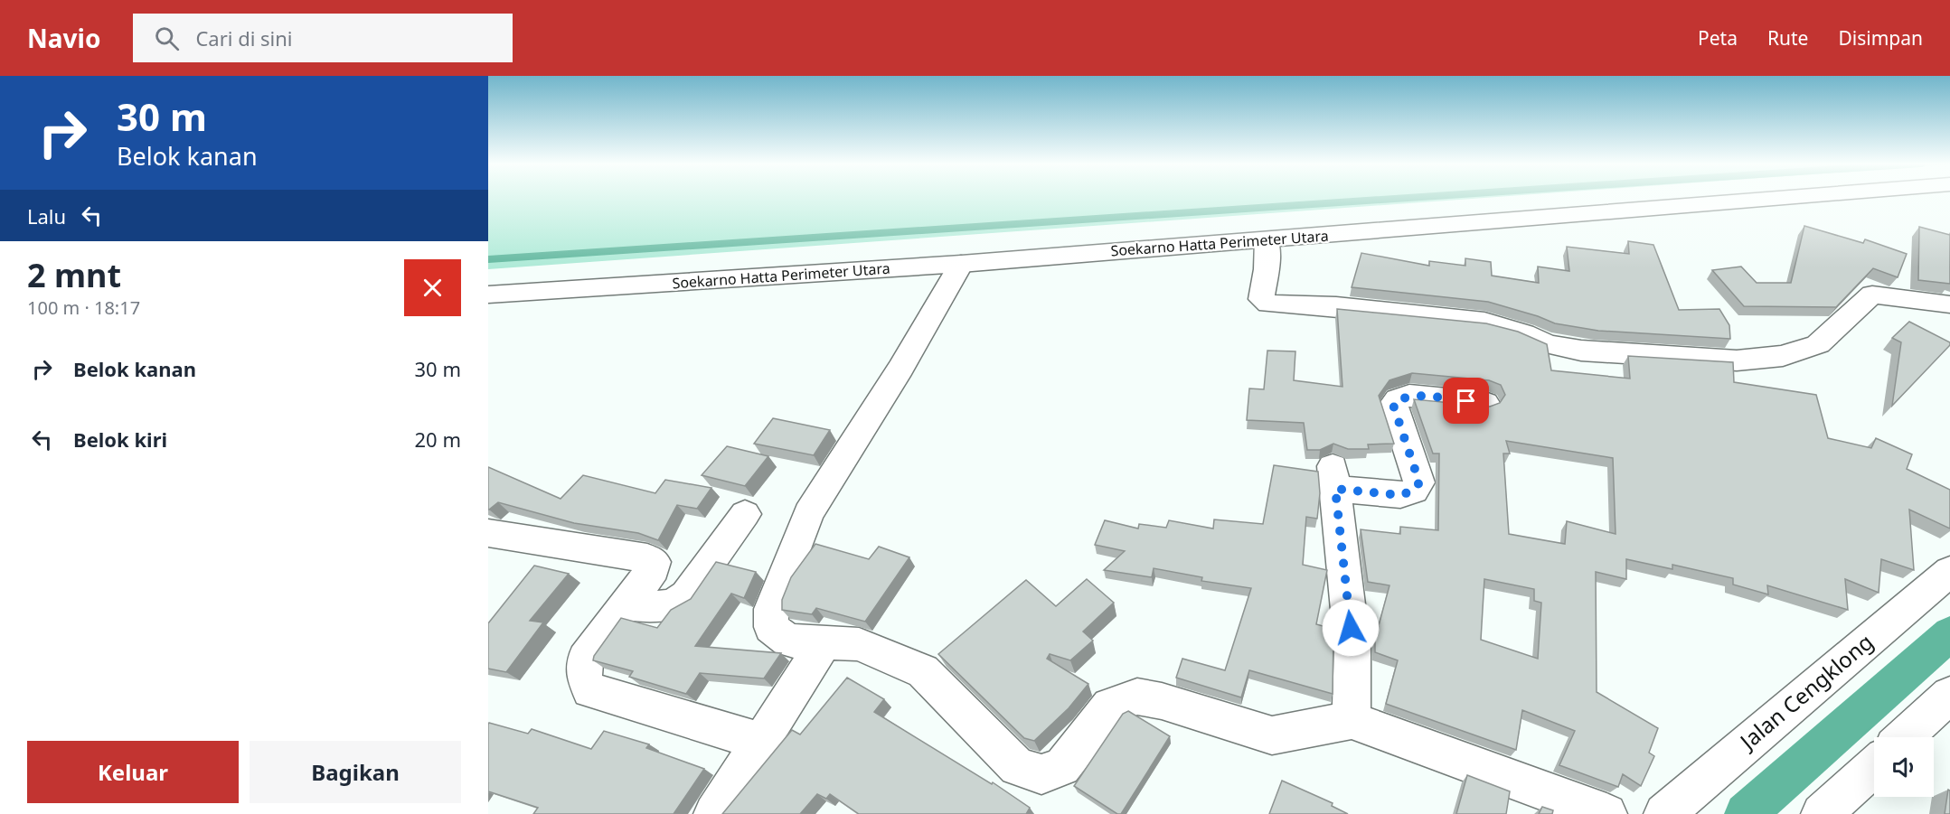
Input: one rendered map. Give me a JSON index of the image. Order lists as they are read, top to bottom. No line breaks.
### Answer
{"streets":{"street":["Soekarno Hatta Perimeter Utara","Jalan Cengklong"]},"page":{"header":"Navio","search":"Cari di sini","nav":["Peta","Rute","Disimpan"],"turn":["30 m","Belok kanan"],"then":"Lalu","heading":["2 mnt","100 m · 18:17"],"list":[{"name":"Belok kanan","value":"30 m"},{"name":"Belok kiri","value":"20 m"}],"buttons":["Keluar","Bagikan"]}}
